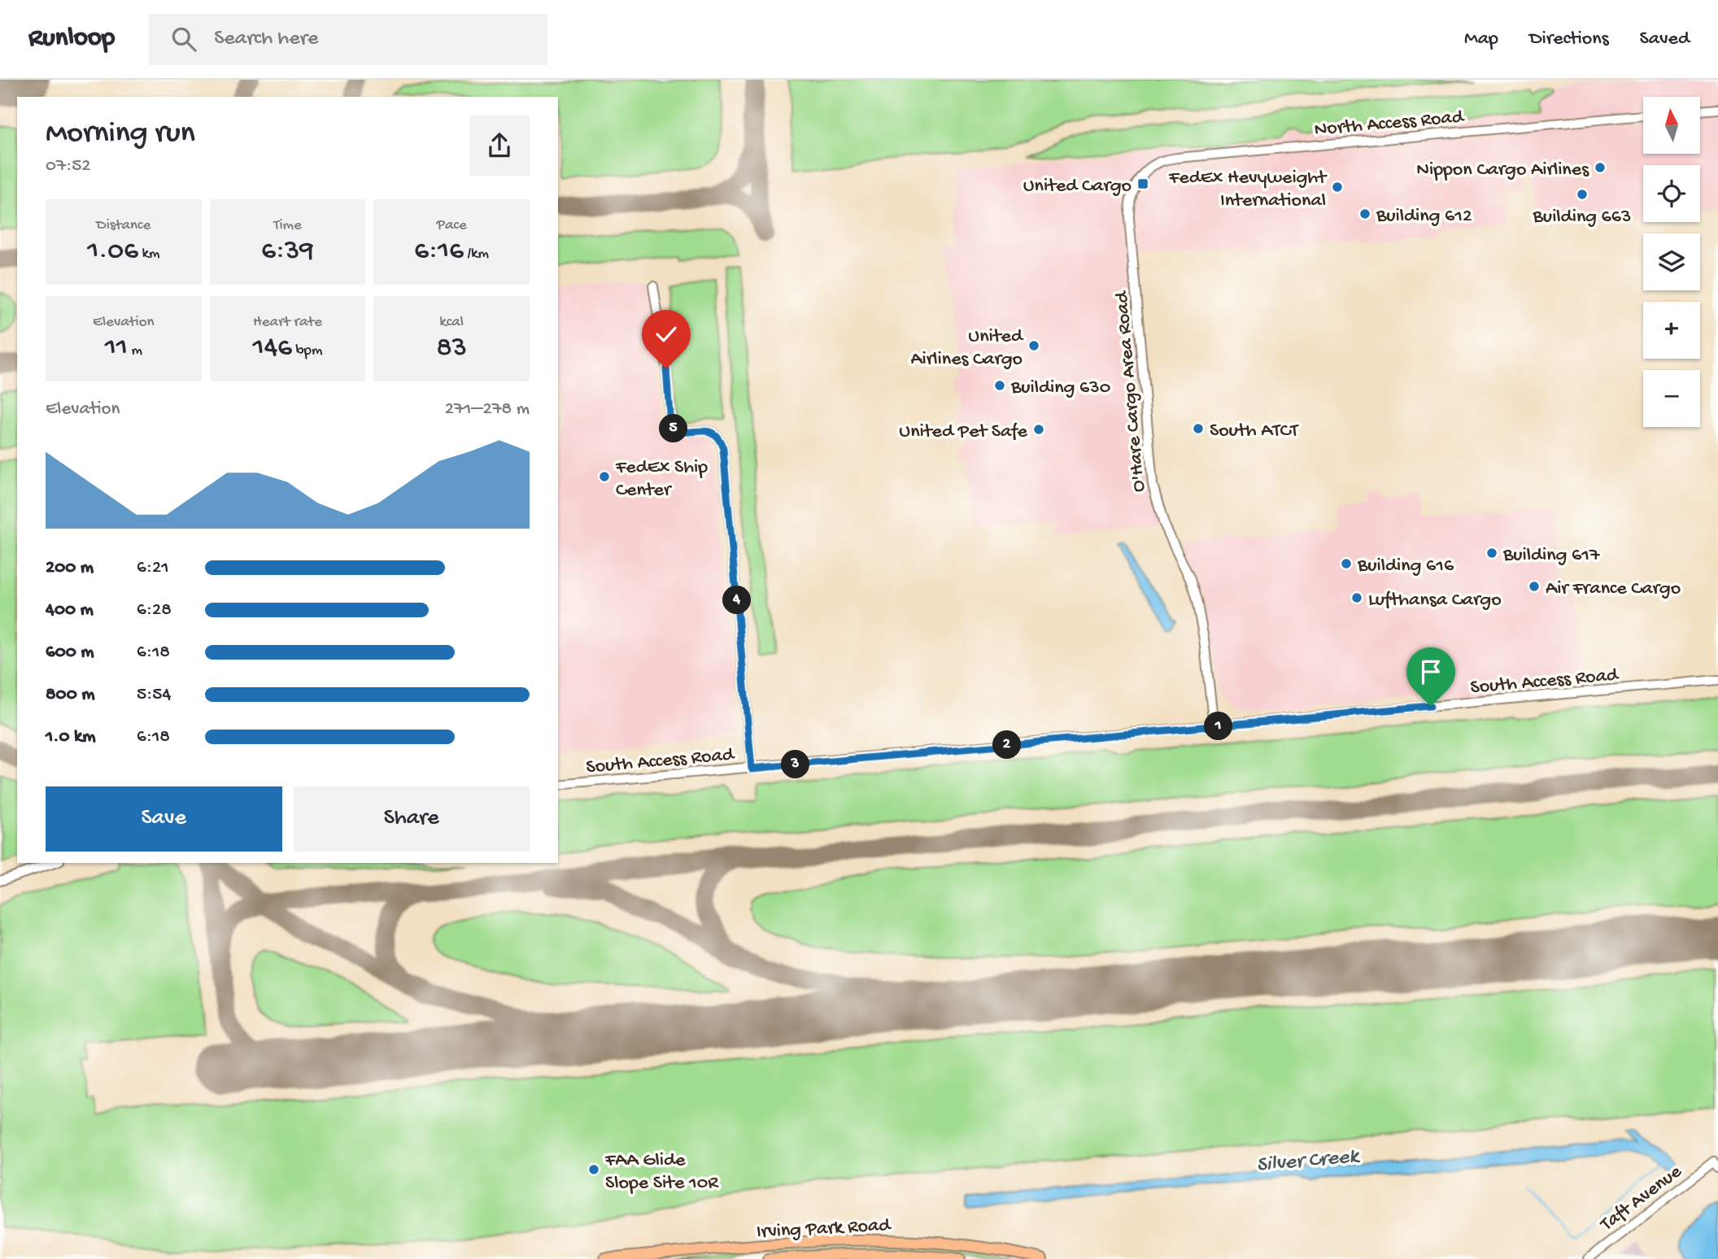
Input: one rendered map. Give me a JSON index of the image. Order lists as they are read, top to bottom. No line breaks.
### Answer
{"streets":{"main road":["Irving Park Road"],"street":["North Access Road","O'Hare Cargo Area Road","South Access Road","Taft Avenue"]},"crossings":[["North Access Road","O'Hare Cargo Area Road"],["O'Hare Cargo Area Road","South Access Road"]],"water":["Silver Creek"],"places":{"other":["Nippon Cargo Airlines","FedEx Hevyweight International","Building 663","Building 612","United Airlines Cargo","Building 630","South ATCT","United Pet Safe","FedEx Ship Center","Building 617","Building 616","Air France Cargo","Lufthansa Cargo","FAA Glide Slope Site 10R"],"transit":["United Cargo"]},"north":"top","page":{"header":"Runloop","search":"Search here","nav":["Map","Directions","Saved"],"map_buttons":["+","−"],"heading":["Morning run","07:52"],"stats":[["Distance","1.06 km"],["Time","6:39"],["Pace","6:16 /km"],["Elevation","11 m"],["Heart rate","146 bpm"],["kcal","83"]],"chart":["Elevation","271–278 m"],"pins":["5","4","1","2","3"],"list":[{"name":"200 m","note":"6:21"},{"name":"400 m","note":"6:28"},{"name":"600 m","note":"6:18"},{"name":"800 m","note":"5:54"},{"name":"1.0 km","note":"6:18"}],"buttons":["Save","Share"]}}
